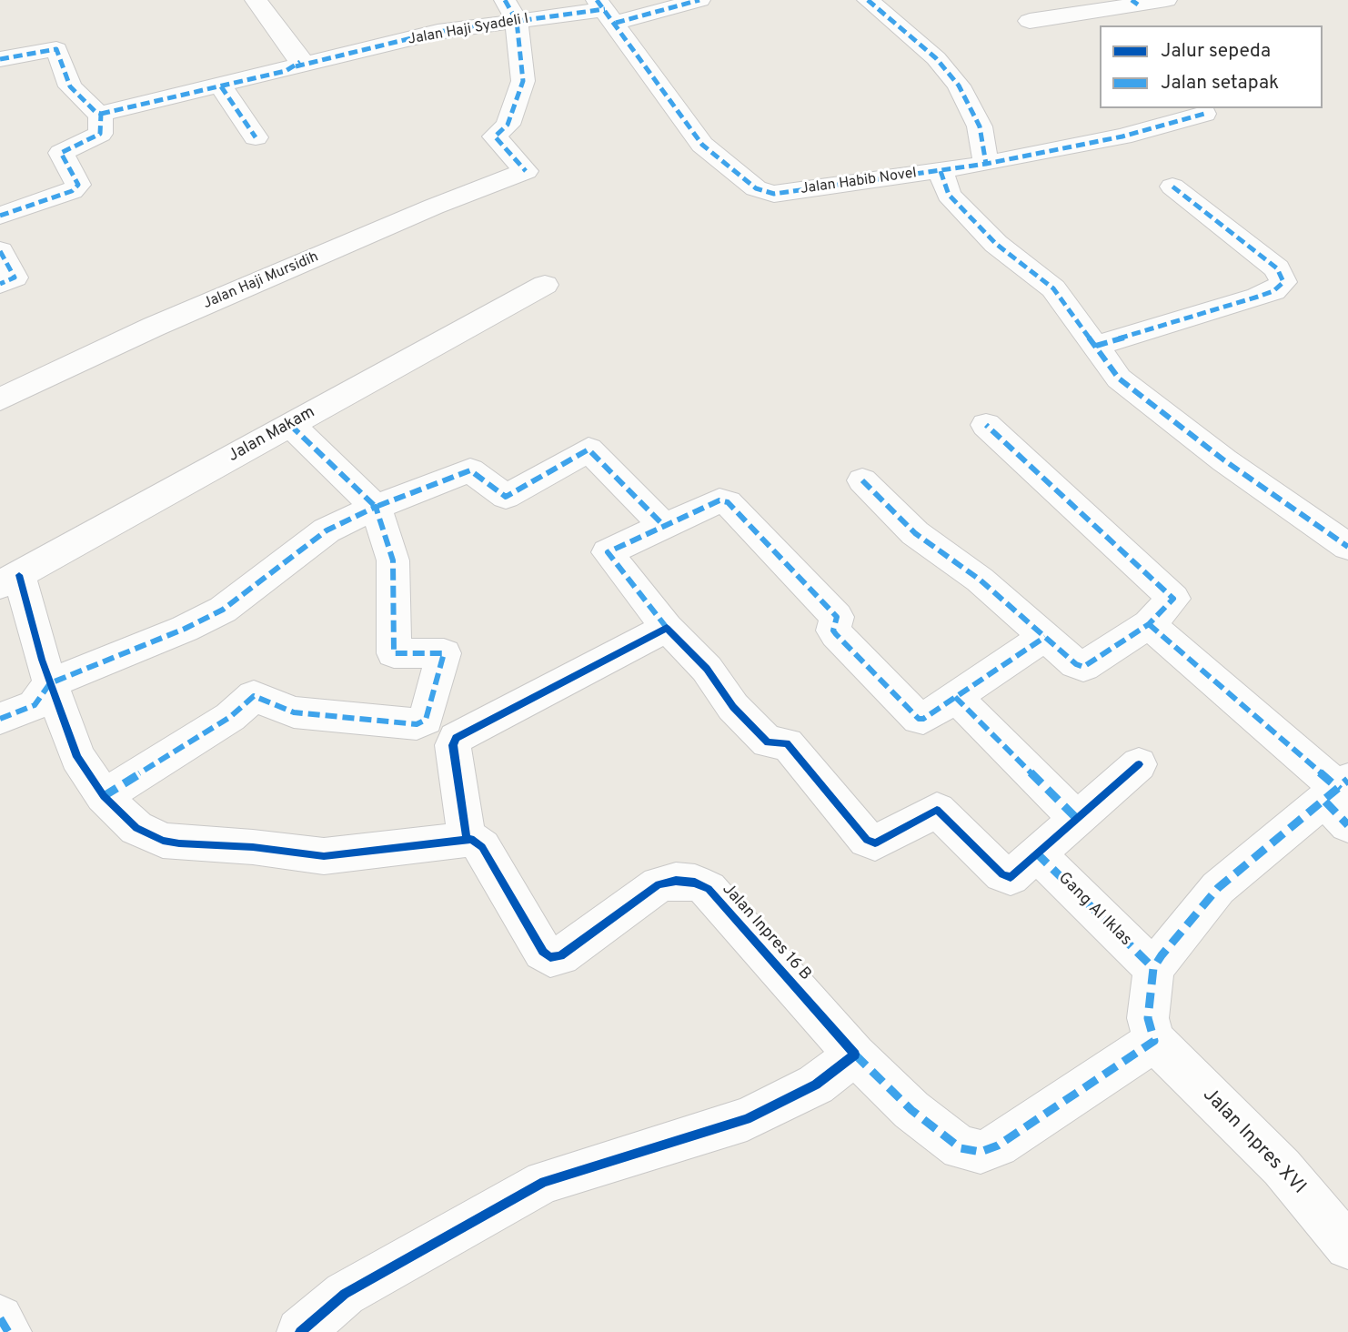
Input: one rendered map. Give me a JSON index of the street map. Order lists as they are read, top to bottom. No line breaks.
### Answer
{"streets":{"street":["Jalan Haji Syadeli I","Jalan Habib Novel","Jalan Haji Mursidih","Jalan Makam","Gang Al Iklas","Jalan Inpres 16 B","Jalan Inpres XVI"]},"crossings":[["Jalan Haji Syadeli I","Jalan Habib Novel"],["Jalan Haji Syadeli I","Jalan Haji Mursidih"]],"legend":["Jalur sepeda","Jalan setapak"]}
